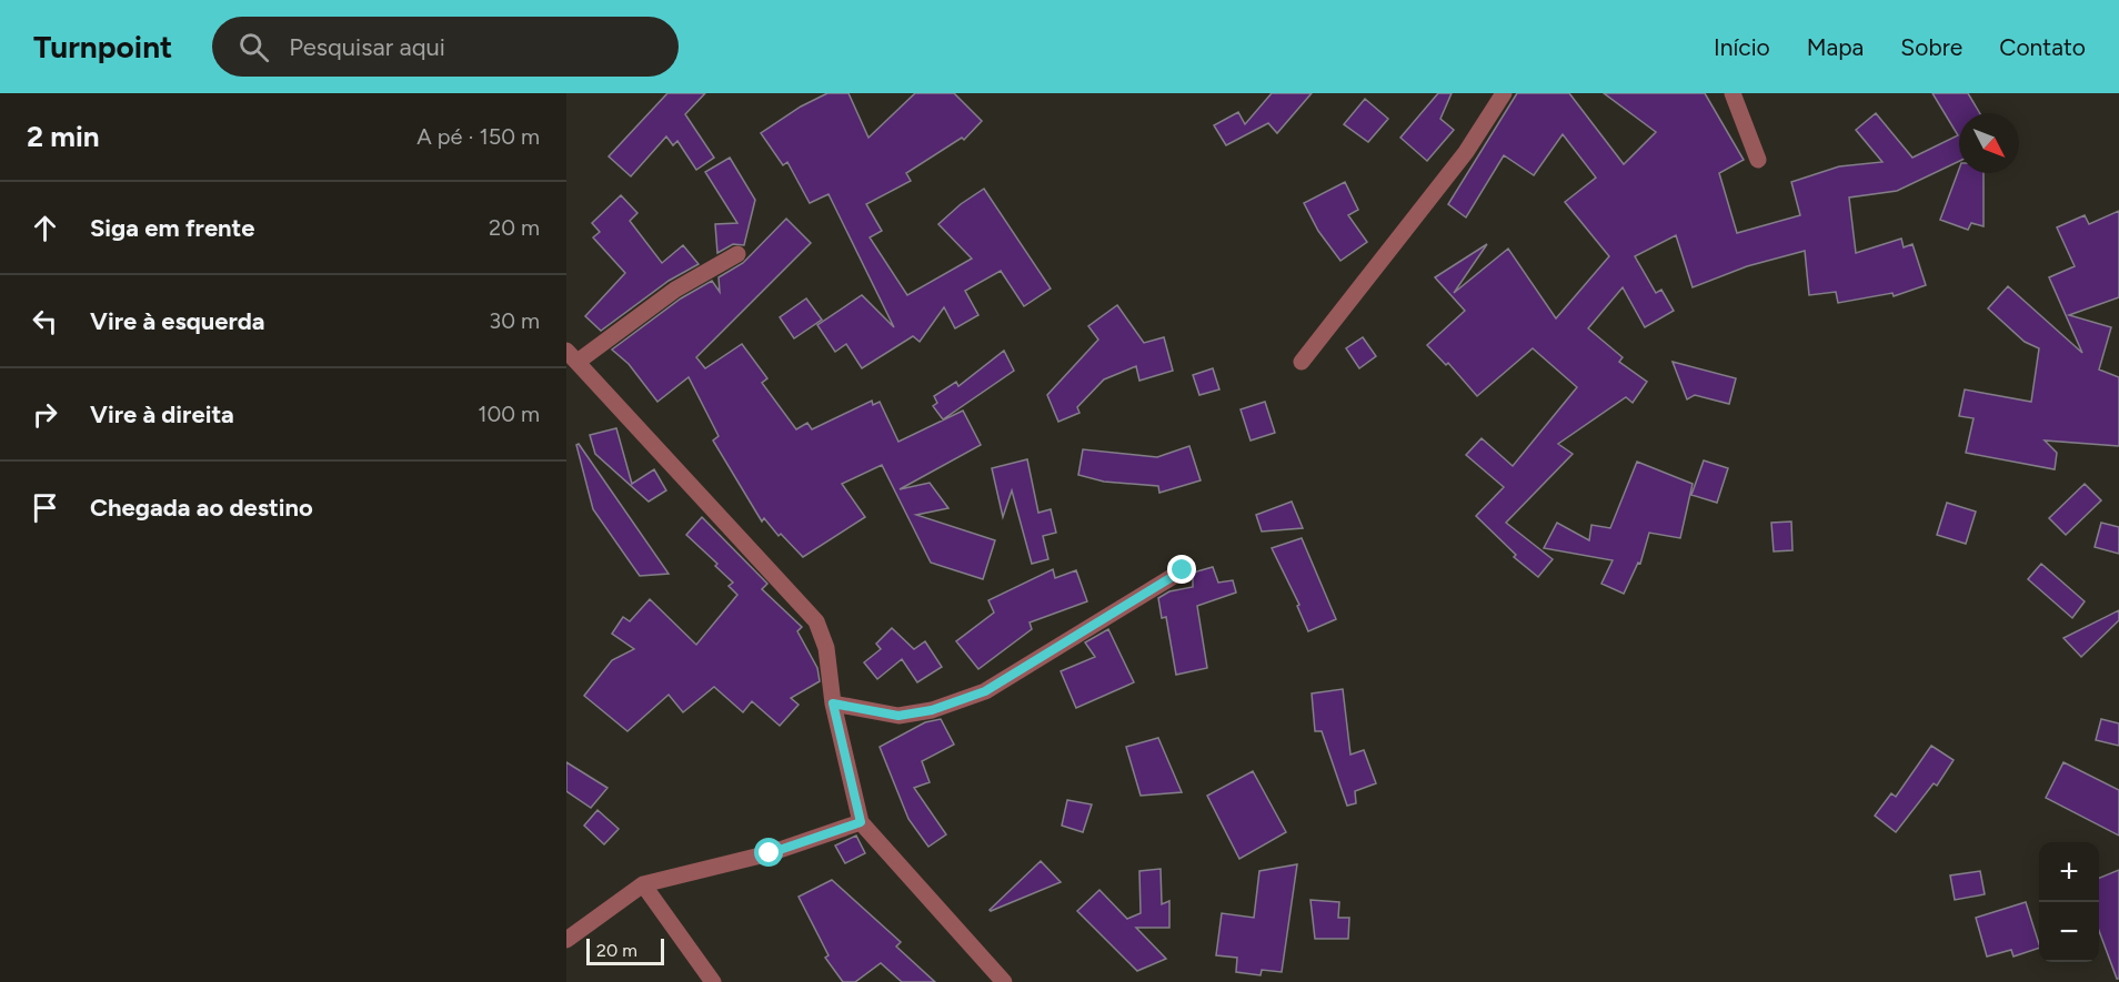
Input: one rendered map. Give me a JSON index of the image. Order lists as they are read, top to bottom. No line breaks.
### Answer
{"scale_bar":"20 m","north":"bottom right","page":{"header":"Turnpoint","search":"Pesquisar aqui","nav":["Início","Mapa","Sobre","Contato"],"heading":["2 min","A pé · 150 m"],"list":[["Siga em frente","20 m"],["Vire à esquerda","30 m"],["Vire à direita","100 m"],"Chegada ao destino"],"map_buttons":["+","−"],"scale":"20 m"}}
